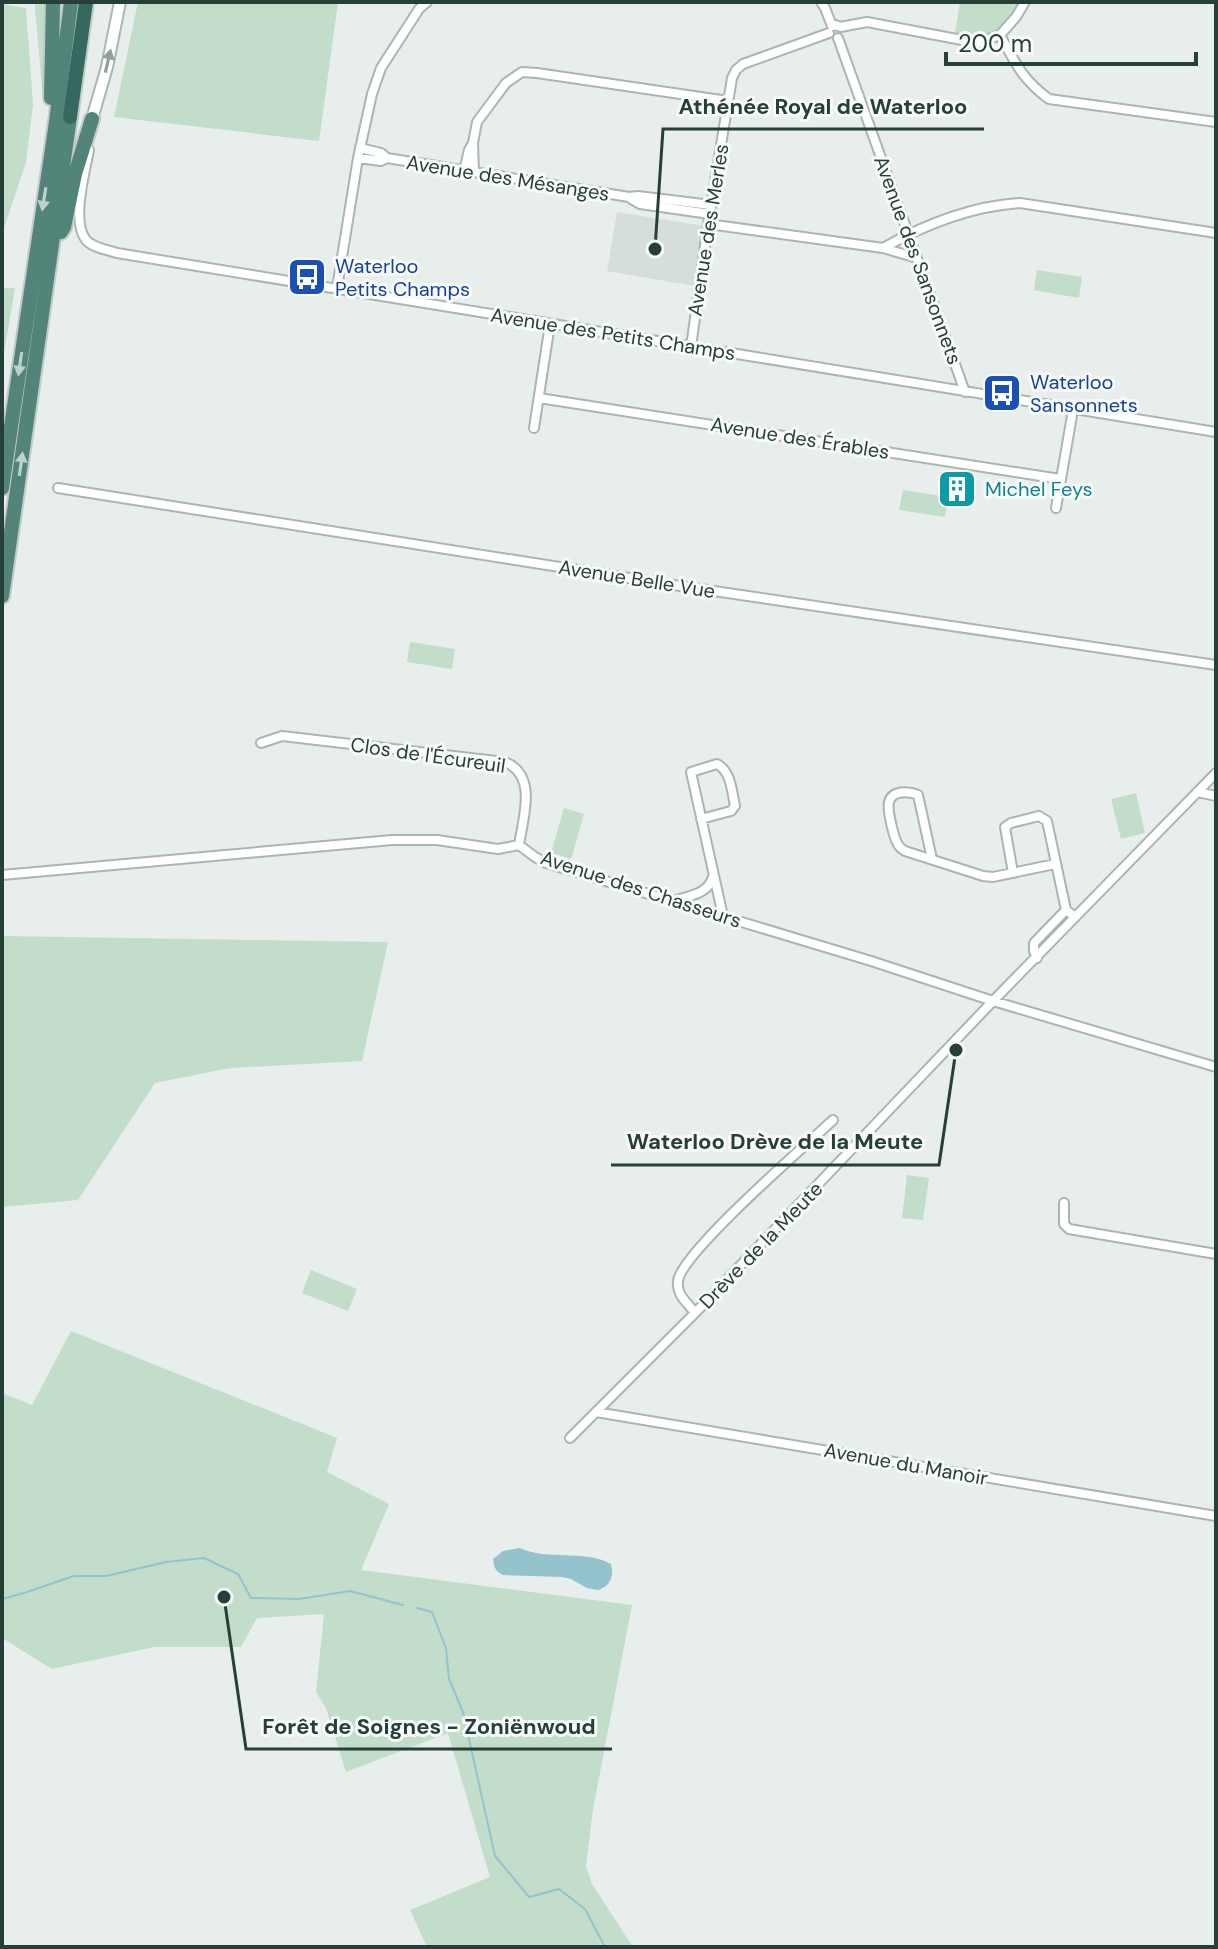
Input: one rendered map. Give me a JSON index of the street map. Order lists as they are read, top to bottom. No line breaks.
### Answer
{"streets":{"street":["Avenue des Mésanges","Avenue des Merles","Avenue des Sansonnets","Avenue des Petits Champs","Avenue des Érables","Avenue Belle Vue","Clos de l'Écureuil","Avenue des Chasseurs","Drève de la Meute","Avenue du Manoir"]},"crossings":[["Avenue des Mésanges","Avenue des Merles"],["Avenue des Mésanges","Avenue des Sansonnets"],["Avenue des Merles","Avenue des Sansonnets"],["Avenue des Merles","Avenue des Petits Champs"],["Avenue des Sansonnets","Avenue des Petits Champs"],["Clos de l'Écureuil","Avenue des Chasseurs"],["Avenue des Chasseurs","Drève de la Meute"],["Drève de la Meute","Avenue du Manoir"]],"places":{"other":["Athénée Royal de Waterloo","Waterloo Drève de la Meute","Forêt de Soignes - Zoniënwoud"],"bus stop":["Waterloo Petits Champs","Waterloo Sansonnets"],"building":["Michel Feys"]},"scale_bar":"200 m"}
